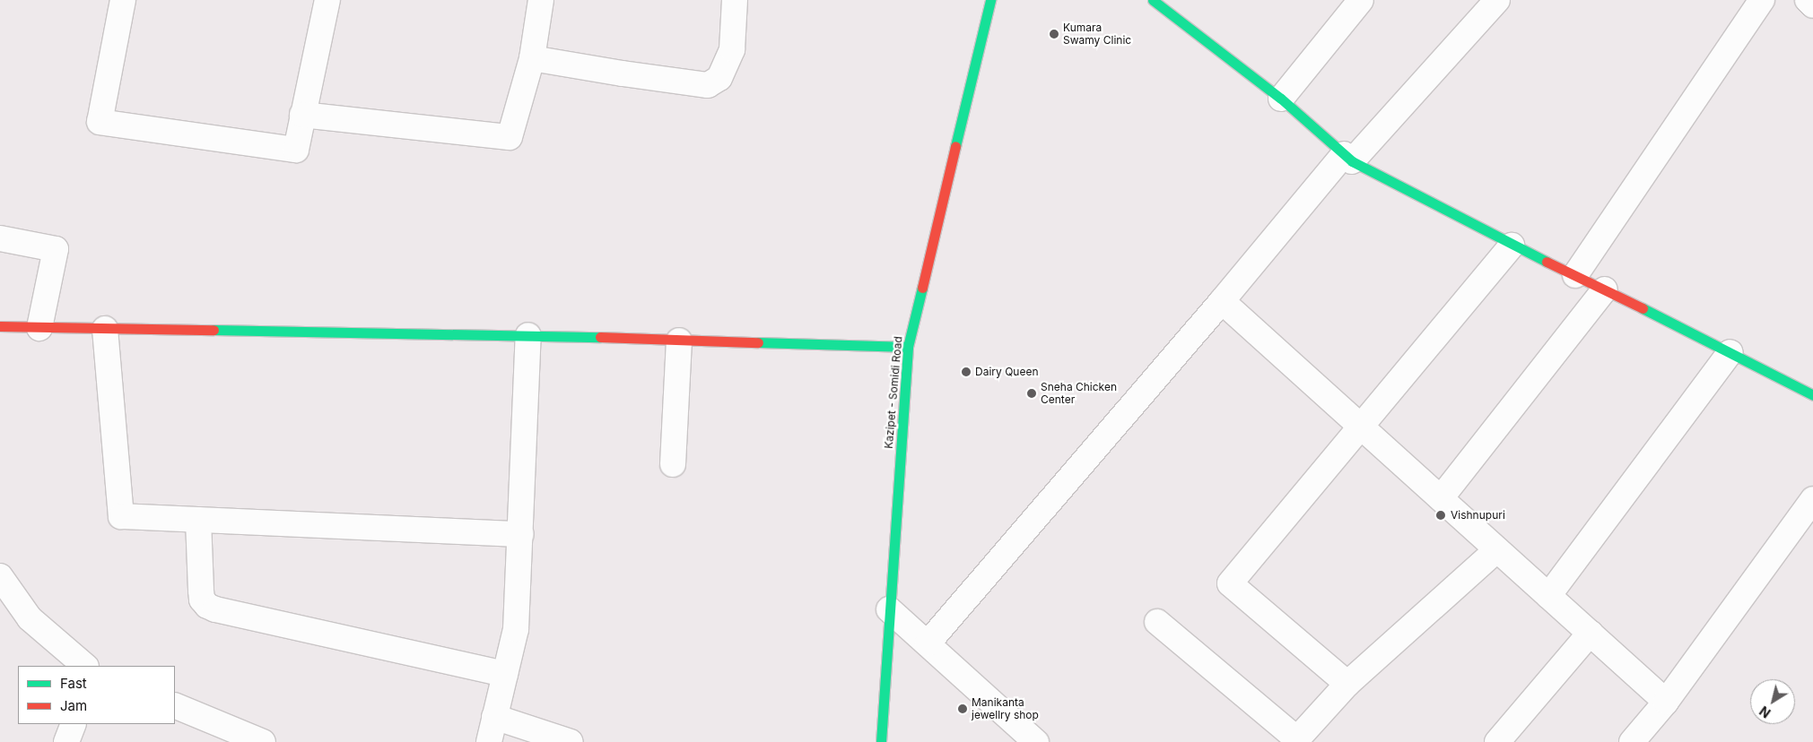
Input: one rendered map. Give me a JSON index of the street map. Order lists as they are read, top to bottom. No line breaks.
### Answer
{"streets":{"street":["Kazipet - Somidi Road"]},"places":["Kumara Swamy Clinic","Dairy Queen","Sneha Chicken Center","Vishnupuri","Manikanta jewellry shop"],"legend":["Fast","Jam"],"north":"bottom left"}
